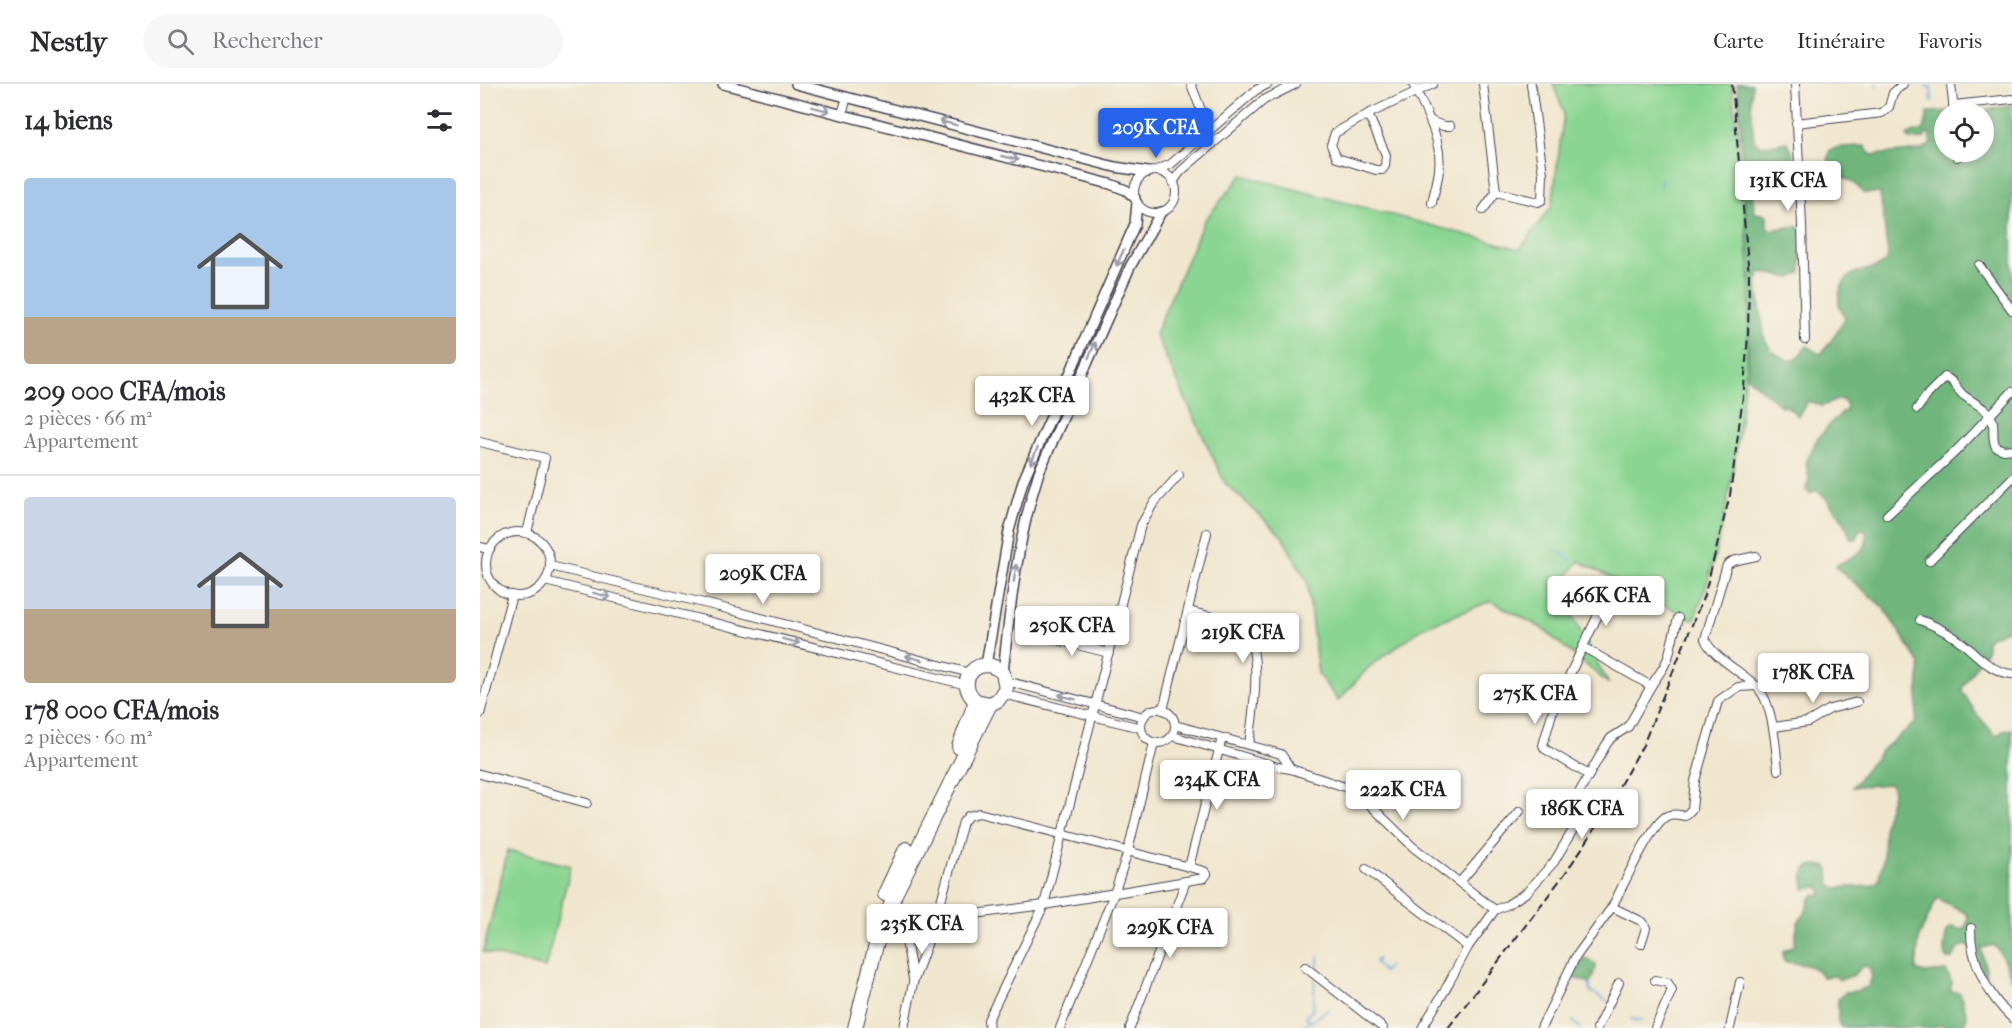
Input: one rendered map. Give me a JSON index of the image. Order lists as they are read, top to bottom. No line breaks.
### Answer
{"page":{"header":"Nestly","search":"Rechercher","nav":["Carte","Itinéraire","Favoris"],"heading":"14 biens","price":["209K CFA","131K CFA","432K CFA","209K CFA","466K CFA","250K CFA","219K CFA","178K CFA","275K CFA","234K CFA","222K CFA","186K CFA","235K CFA","229K CFA"],"list":[{"name":"209 000 CFA/mois","note":"2 pièces · 66 m² · Appartement"},{"name":"178 000 CFA/mois","note":"2 pièces · 60 m² · Appartement"}]}}
